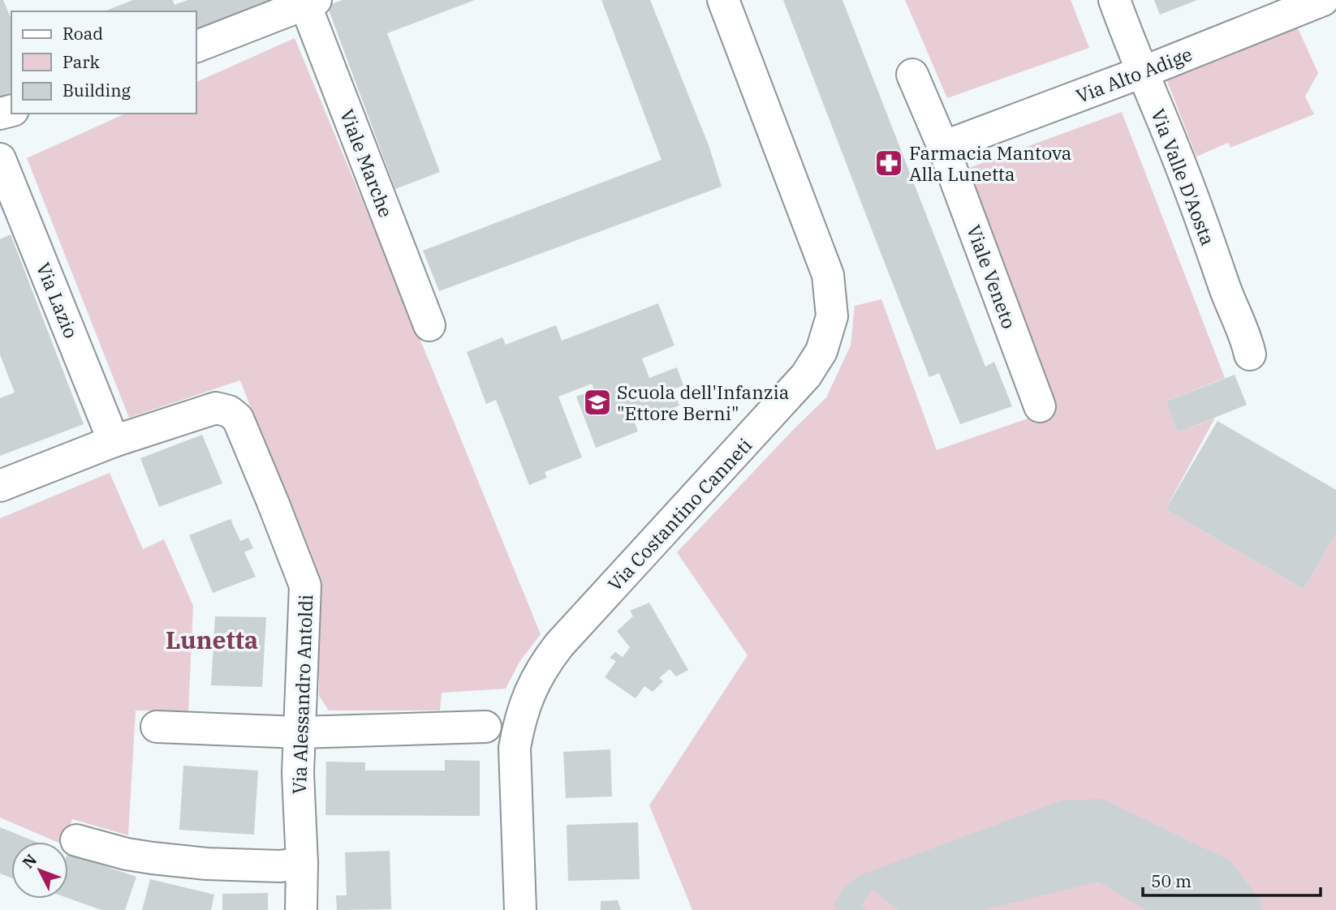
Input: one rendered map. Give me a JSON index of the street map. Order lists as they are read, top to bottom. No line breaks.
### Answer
{"streets":{"street":["Via Alto Adige","Viale Marche","Via Valle D'Aosta","Viale Veneto","Via Lazio","Via Costantino Canneti","Via Alessandro Antoldi"]},"crossings":[["Via Alto Adige","Via Valle D'Aosta"],["Via Alto Adige","Viale Veneto"],["Via Lazio","Via Alessandro Antoldi"]],"districts":["Lunetta"],"places":{"pharmacy":["Farmacia Mantova Alla Lunetta"],"school or university":["Scuola dell'Infanzia \"Ettore Berni\""]},"legend":["Road","Park","Building"],"scale_bar":"50 m","north":"top left"}
